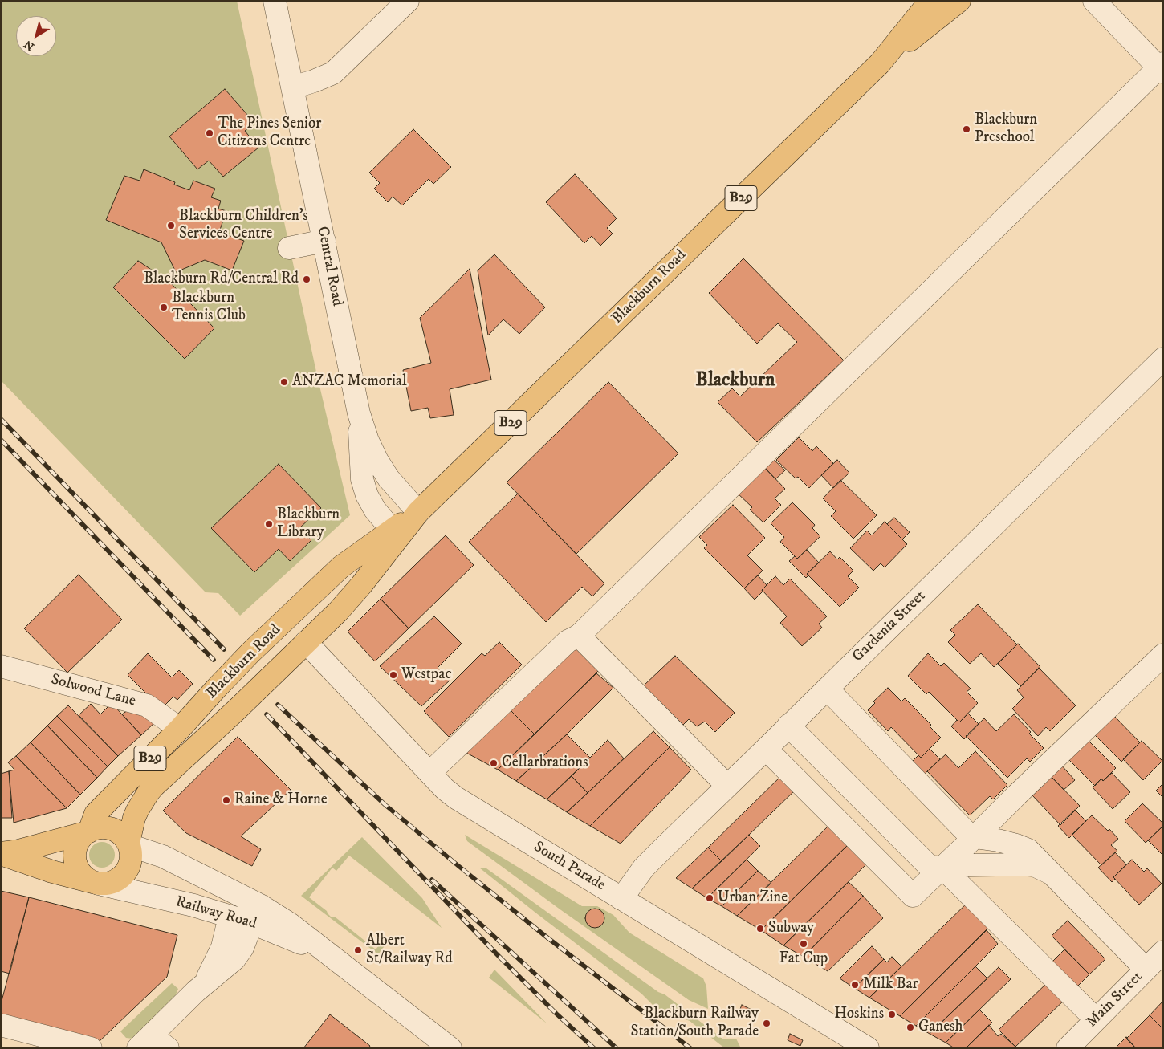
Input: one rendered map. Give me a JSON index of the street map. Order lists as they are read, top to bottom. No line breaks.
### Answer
{"streets":{"main road":["B29","Blackburn Road","Railway Road"],"street":["Central Road","Gardenia Street","Solwood Lane","South Parade","Main Street"]},"crossings":[["B29","Blackburn Road"],["B29","Railway Road"],["Central Road","Blackburn Road"],["Blackburn Road","Solwood Lane"],["Blackburn Road","South Parade"],["Blackburn Road","Railway Road"],["Gardenia Street","South Parade"]],"districts":["Blackburn"],"places":["Blackburn Preschool","The Pines Senior Citizens Centre","Blackburn Children's Services Centre","Blackburn Rd/Central Rd","Blackburn Tennis Club","ANZAC Memorial","Blackburn Library","Westpac","Cellarbrations","Raine & Horne","Urban Zine","Subway","Fat Cup","Albert St/Railway Rd","Milk Bar","Hoskins","Blackburn Railway Station/South Parade","Ganesh"],"north":"bottom left"}
